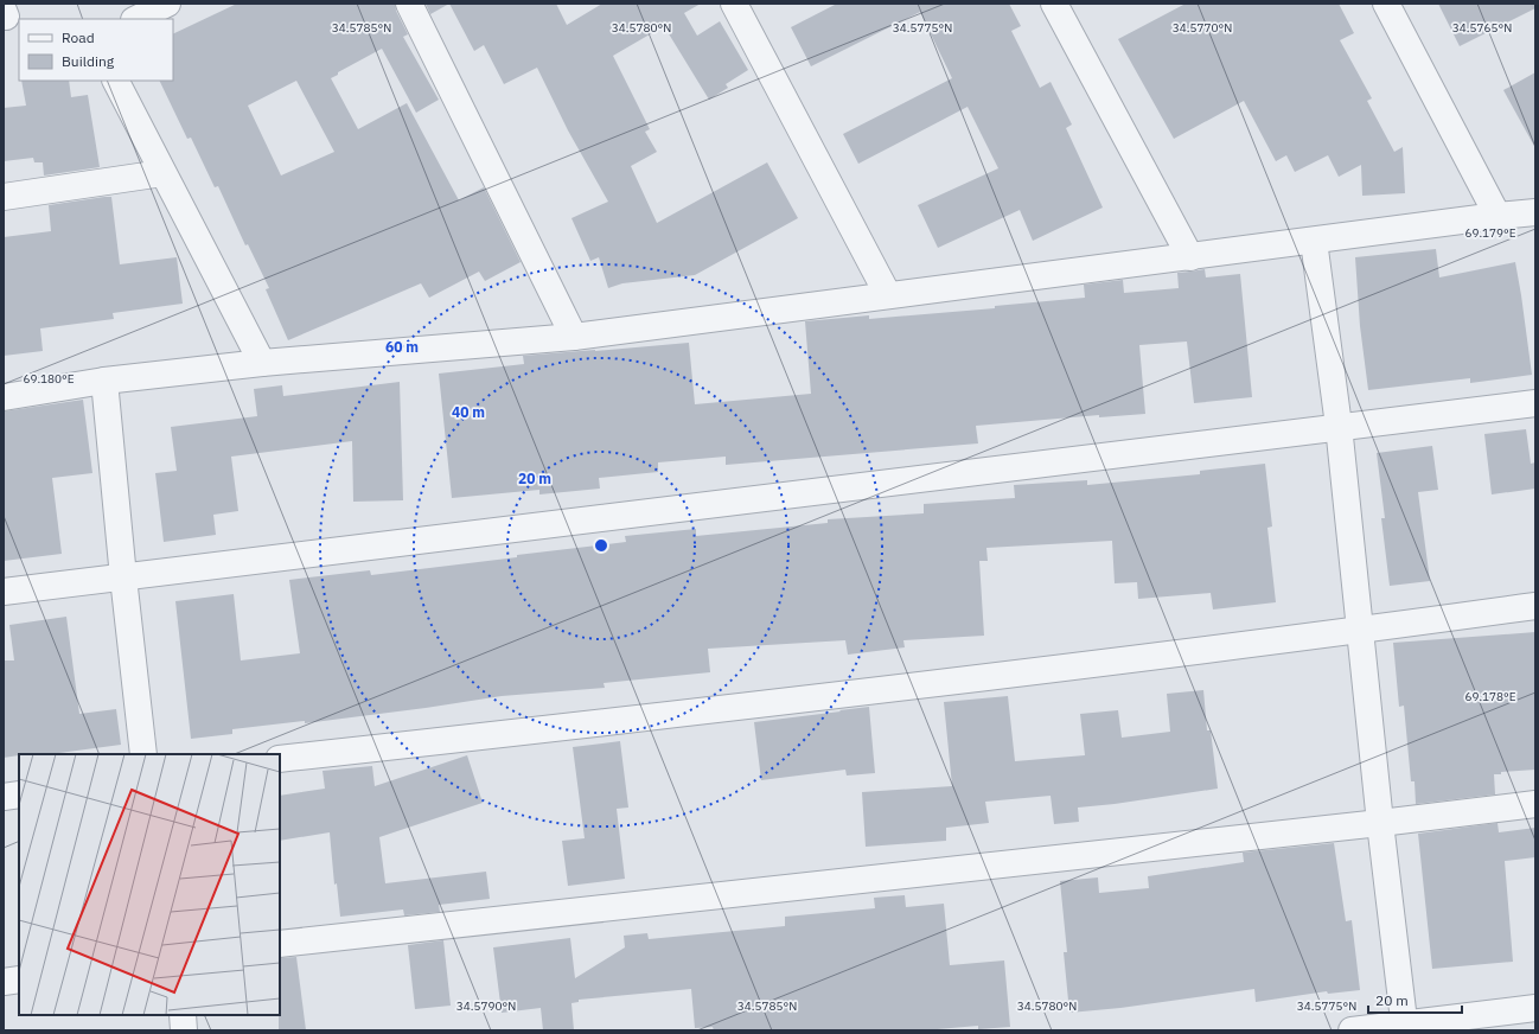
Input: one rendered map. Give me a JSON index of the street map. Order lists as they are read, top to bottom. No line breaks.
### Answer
{"legend":["Road","Building"],"scale_bar":"20 m","coordinates":["34.5785°N","34.5780°N","34.5775°N","34.5770°N","34.5765°N","69.179°E","69.180°E","69.178°E","34.5790°N"],"rings":["60 m","40 m","20 m"]}
